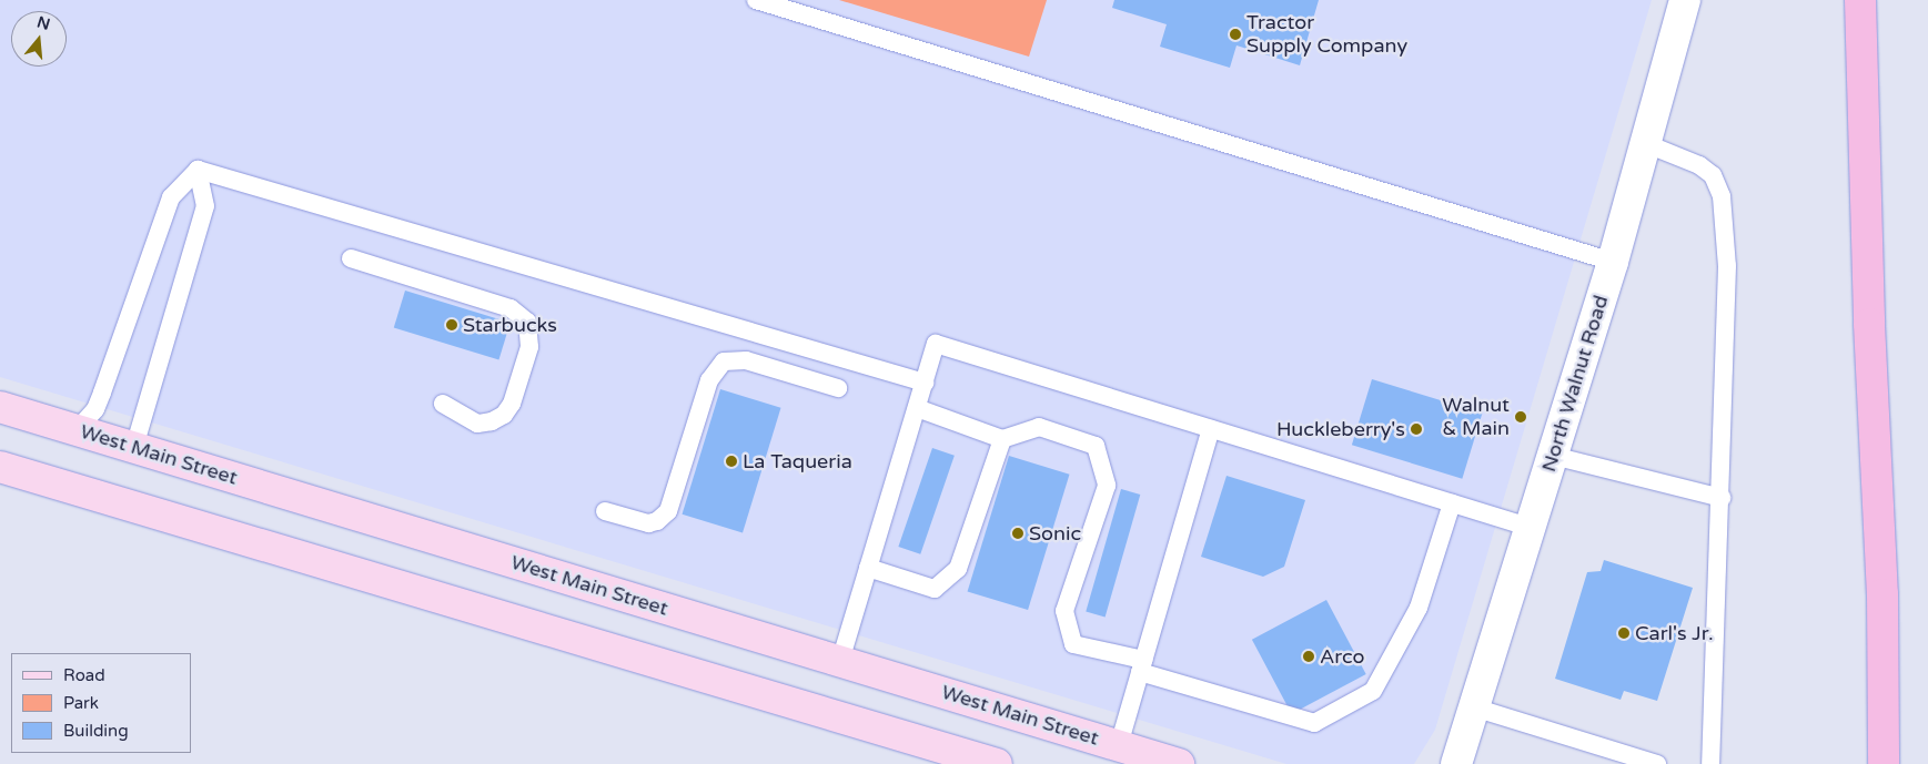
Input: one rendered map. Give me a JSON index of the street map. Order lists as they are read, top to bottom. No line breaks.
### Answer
{"streets":{"main road":["West Main Street"],"street":["North Walnut Road"]},"places":["Tractor Supply Company","Starbucks","Walnut & Main","Huckleberry's","La Taqueria","Sonic","Carl's Jr.","Arco"],"legend":["Road","Park","Building"],"north":"top"}
